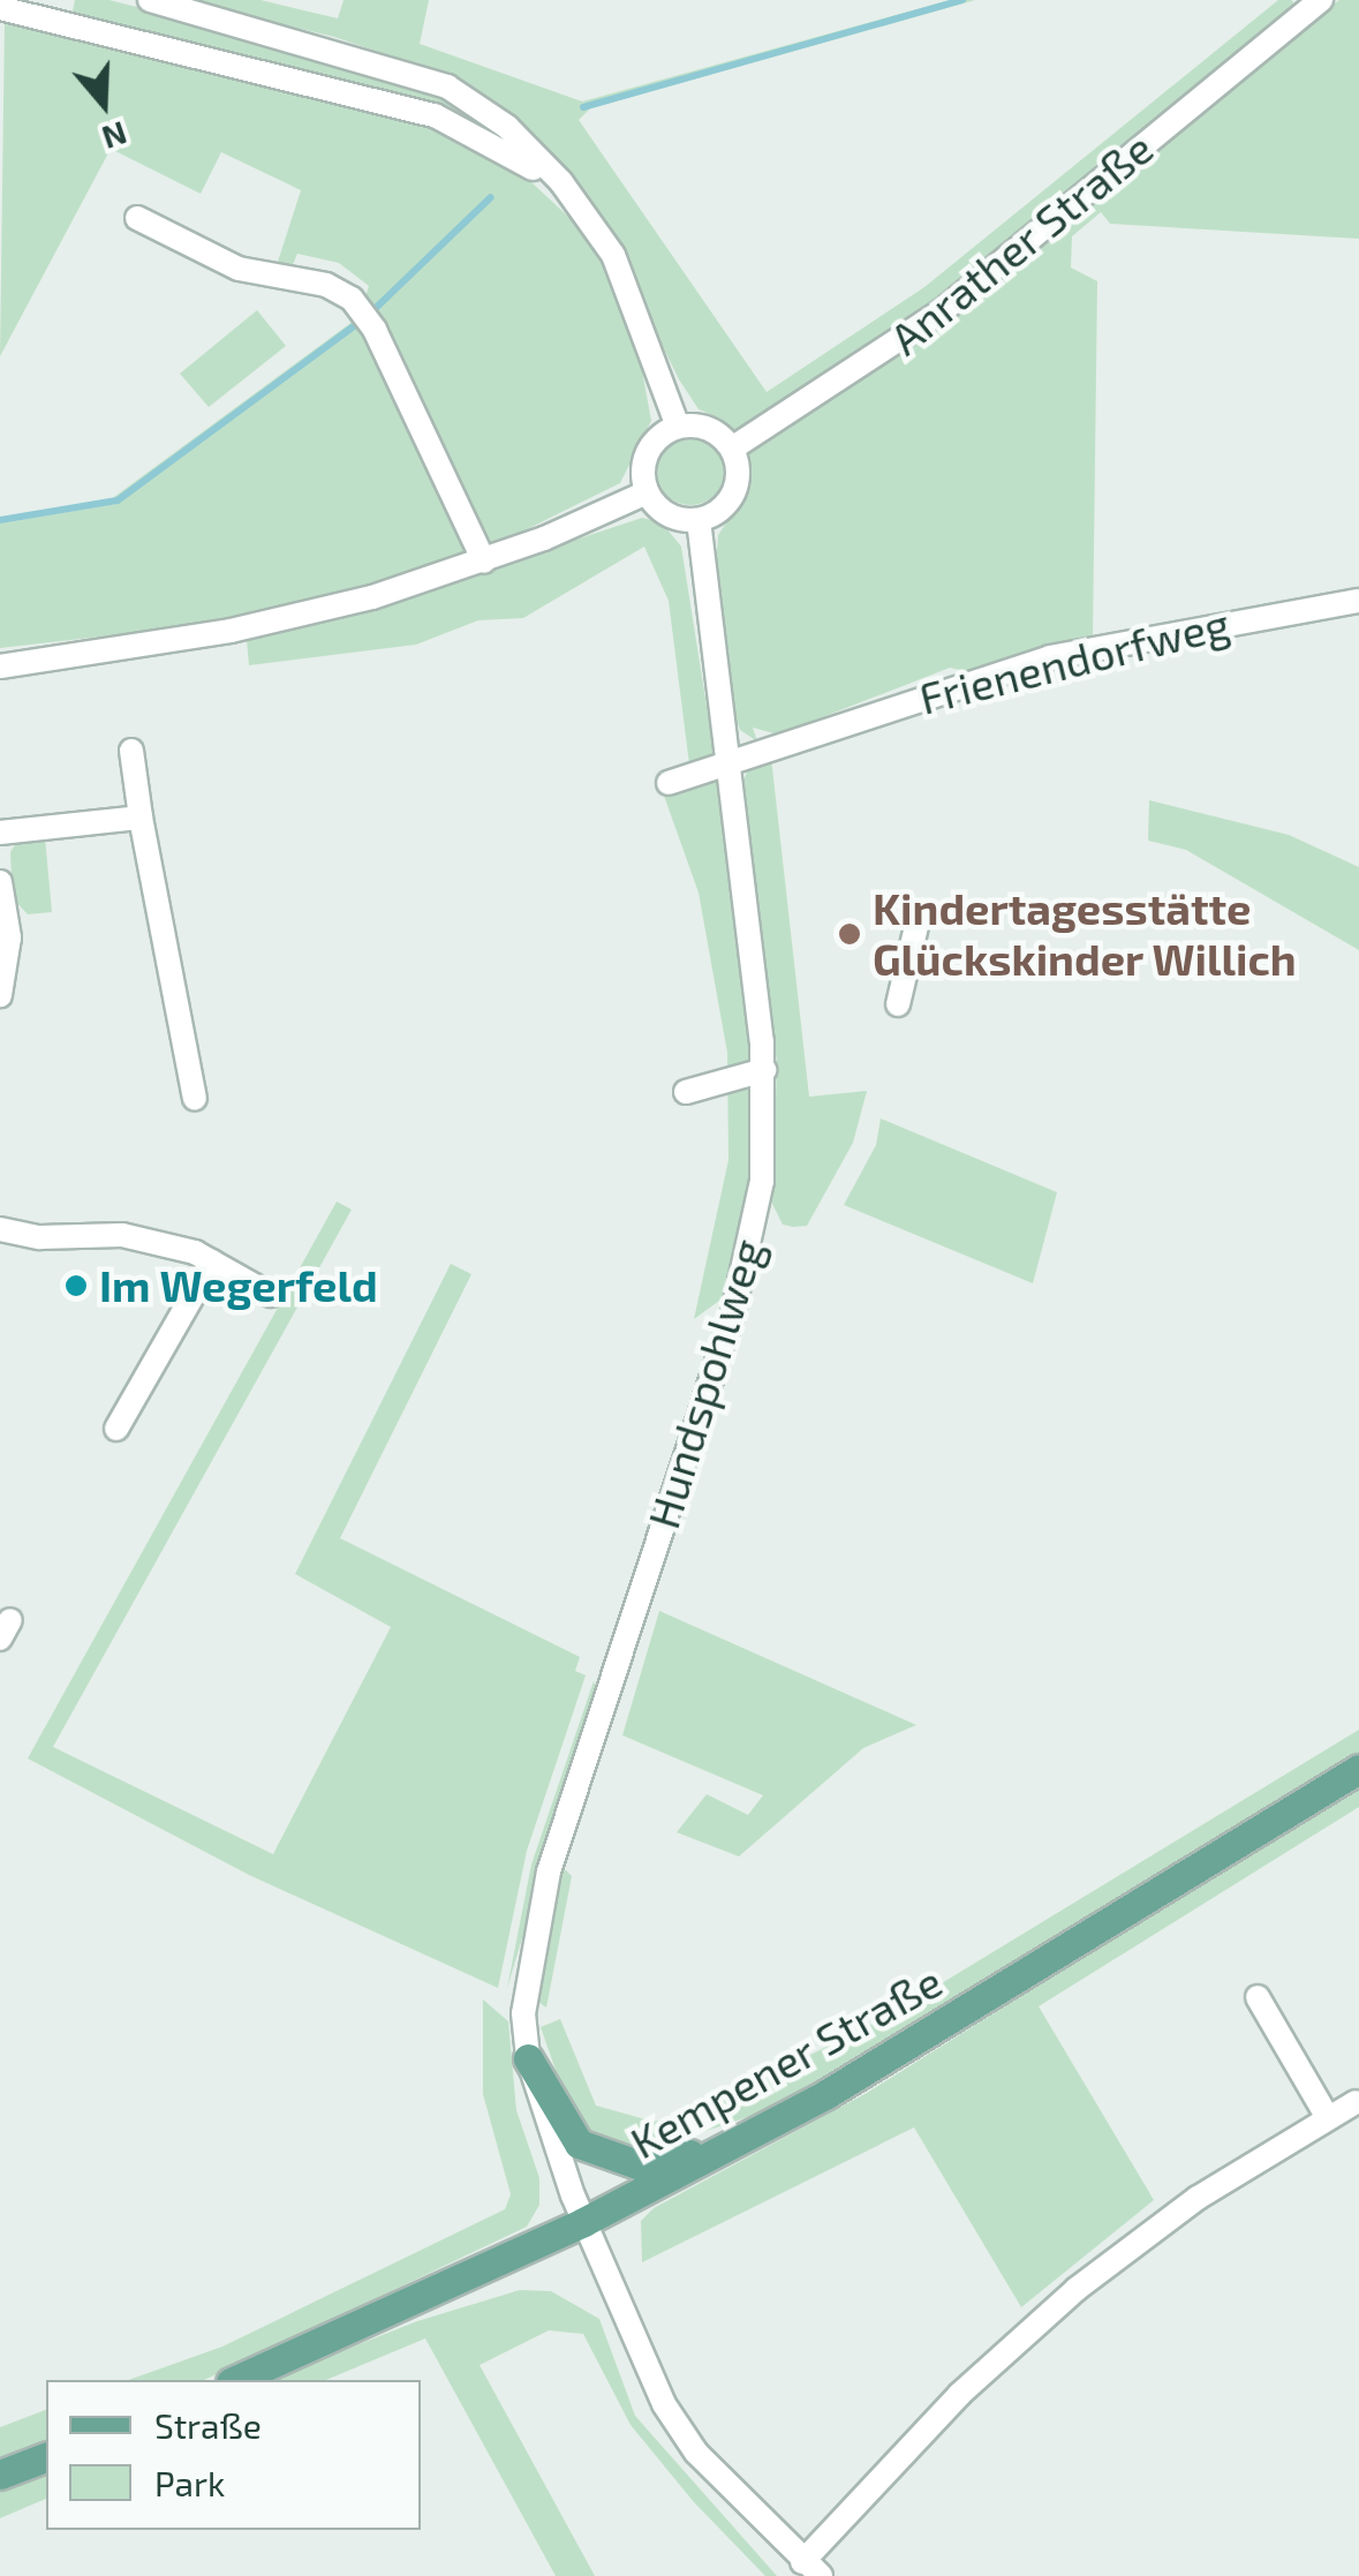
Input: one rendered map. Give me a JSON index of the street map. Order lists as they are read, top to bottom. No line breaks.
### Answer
{"streets":{"main road":["Kempener Straße"],"street":["Anrather Straße","Frienendorfweg","Hundspohlweg"]},"crossings":[["Anrather Straße","Hundspohlweg"],["Frienendorfweg","Hundspohlweg"],["Hundspohlweg","Kempener Straße"]],"places":["Kindertagesstätte Glückskinder Willich","Im Wegerfeld"],"legend":["Straße","Park"],"north":"bottom"}
